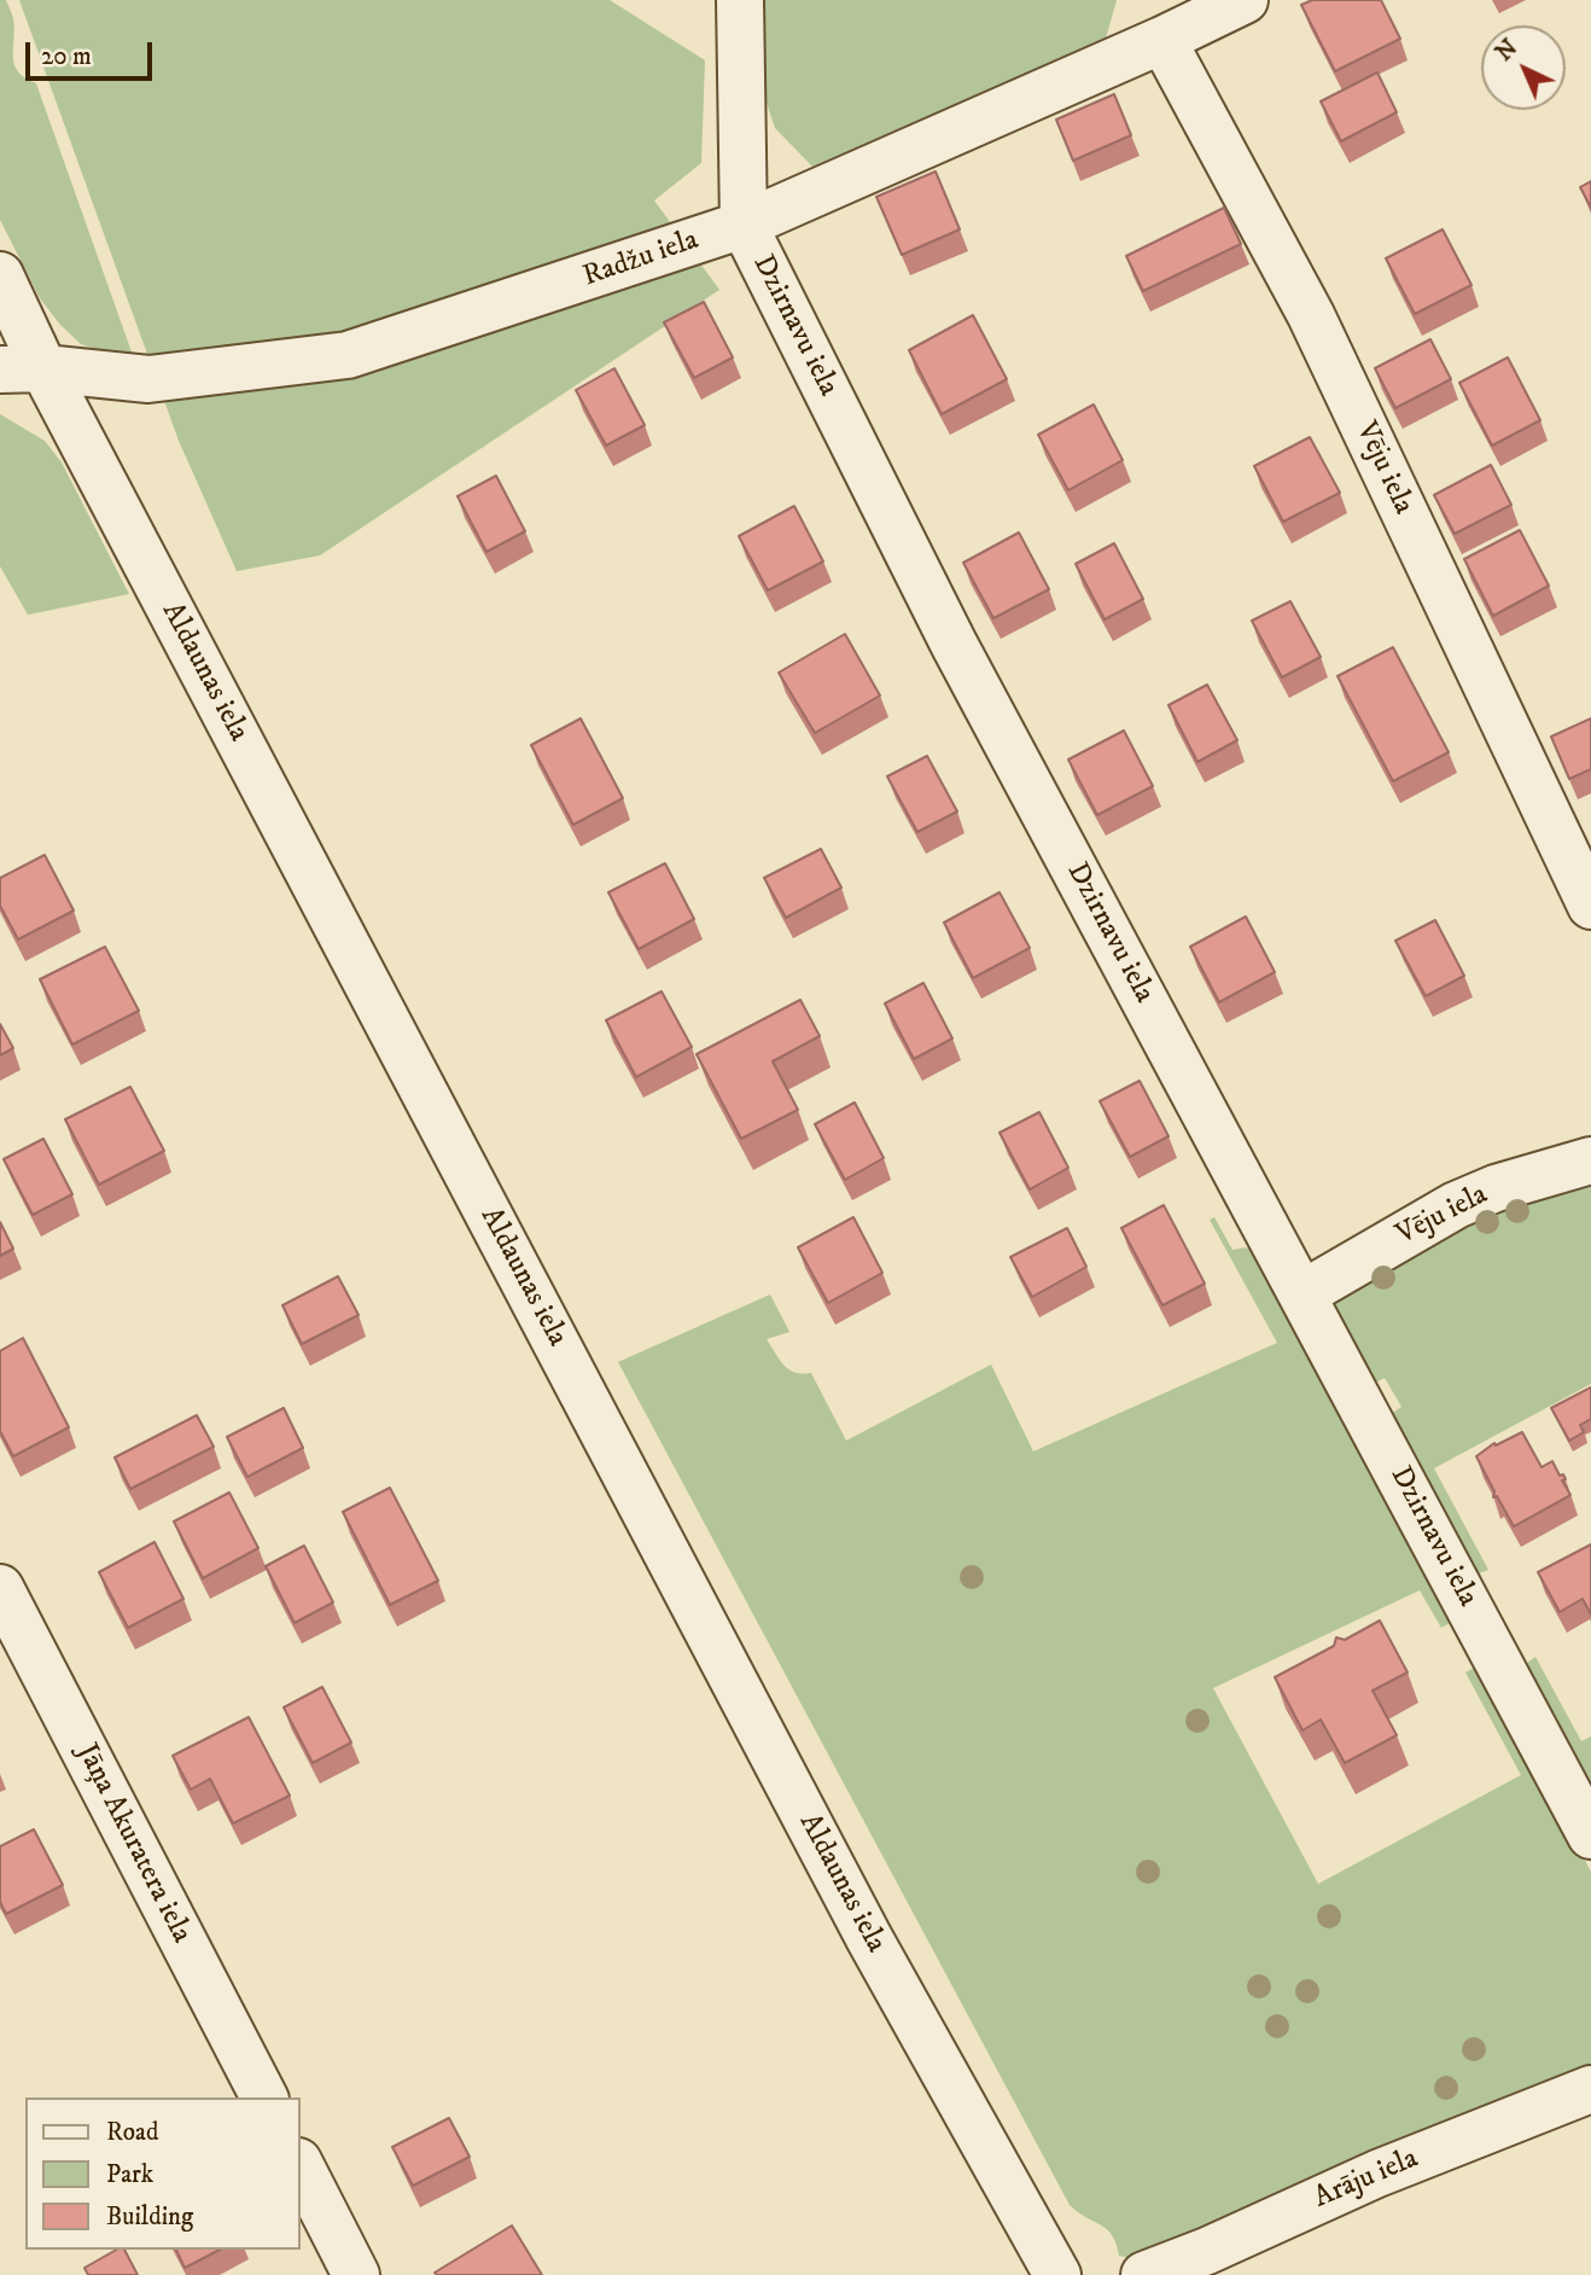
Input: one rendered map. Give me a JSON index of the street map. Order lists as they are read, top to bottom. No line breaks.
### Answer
{"streets":{"street":["Radžu iela","Dzirnavu iela","Vēju iela","Aldaunas iela","Jāņa Akuratera iela","Arāju iela"]},"crossings":[["Radžu iela","Dzirnavu iela"],["Radžu iela","Vēju iela"],["Radžu iela","Aldaunas iela"],["Dzirnavu iela","Vēju iela"]],"legend":["Road","Park","Building"],"scale_bar":"20 m","north":"top left"}
